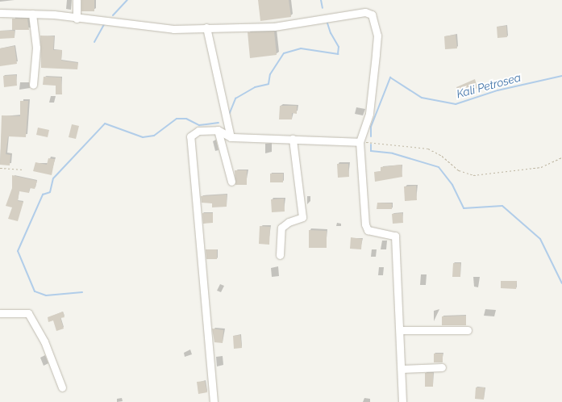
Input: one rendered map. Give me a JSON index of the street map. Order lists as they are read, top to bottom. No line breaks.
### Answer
{"water":["Kali Petrosea"]}
